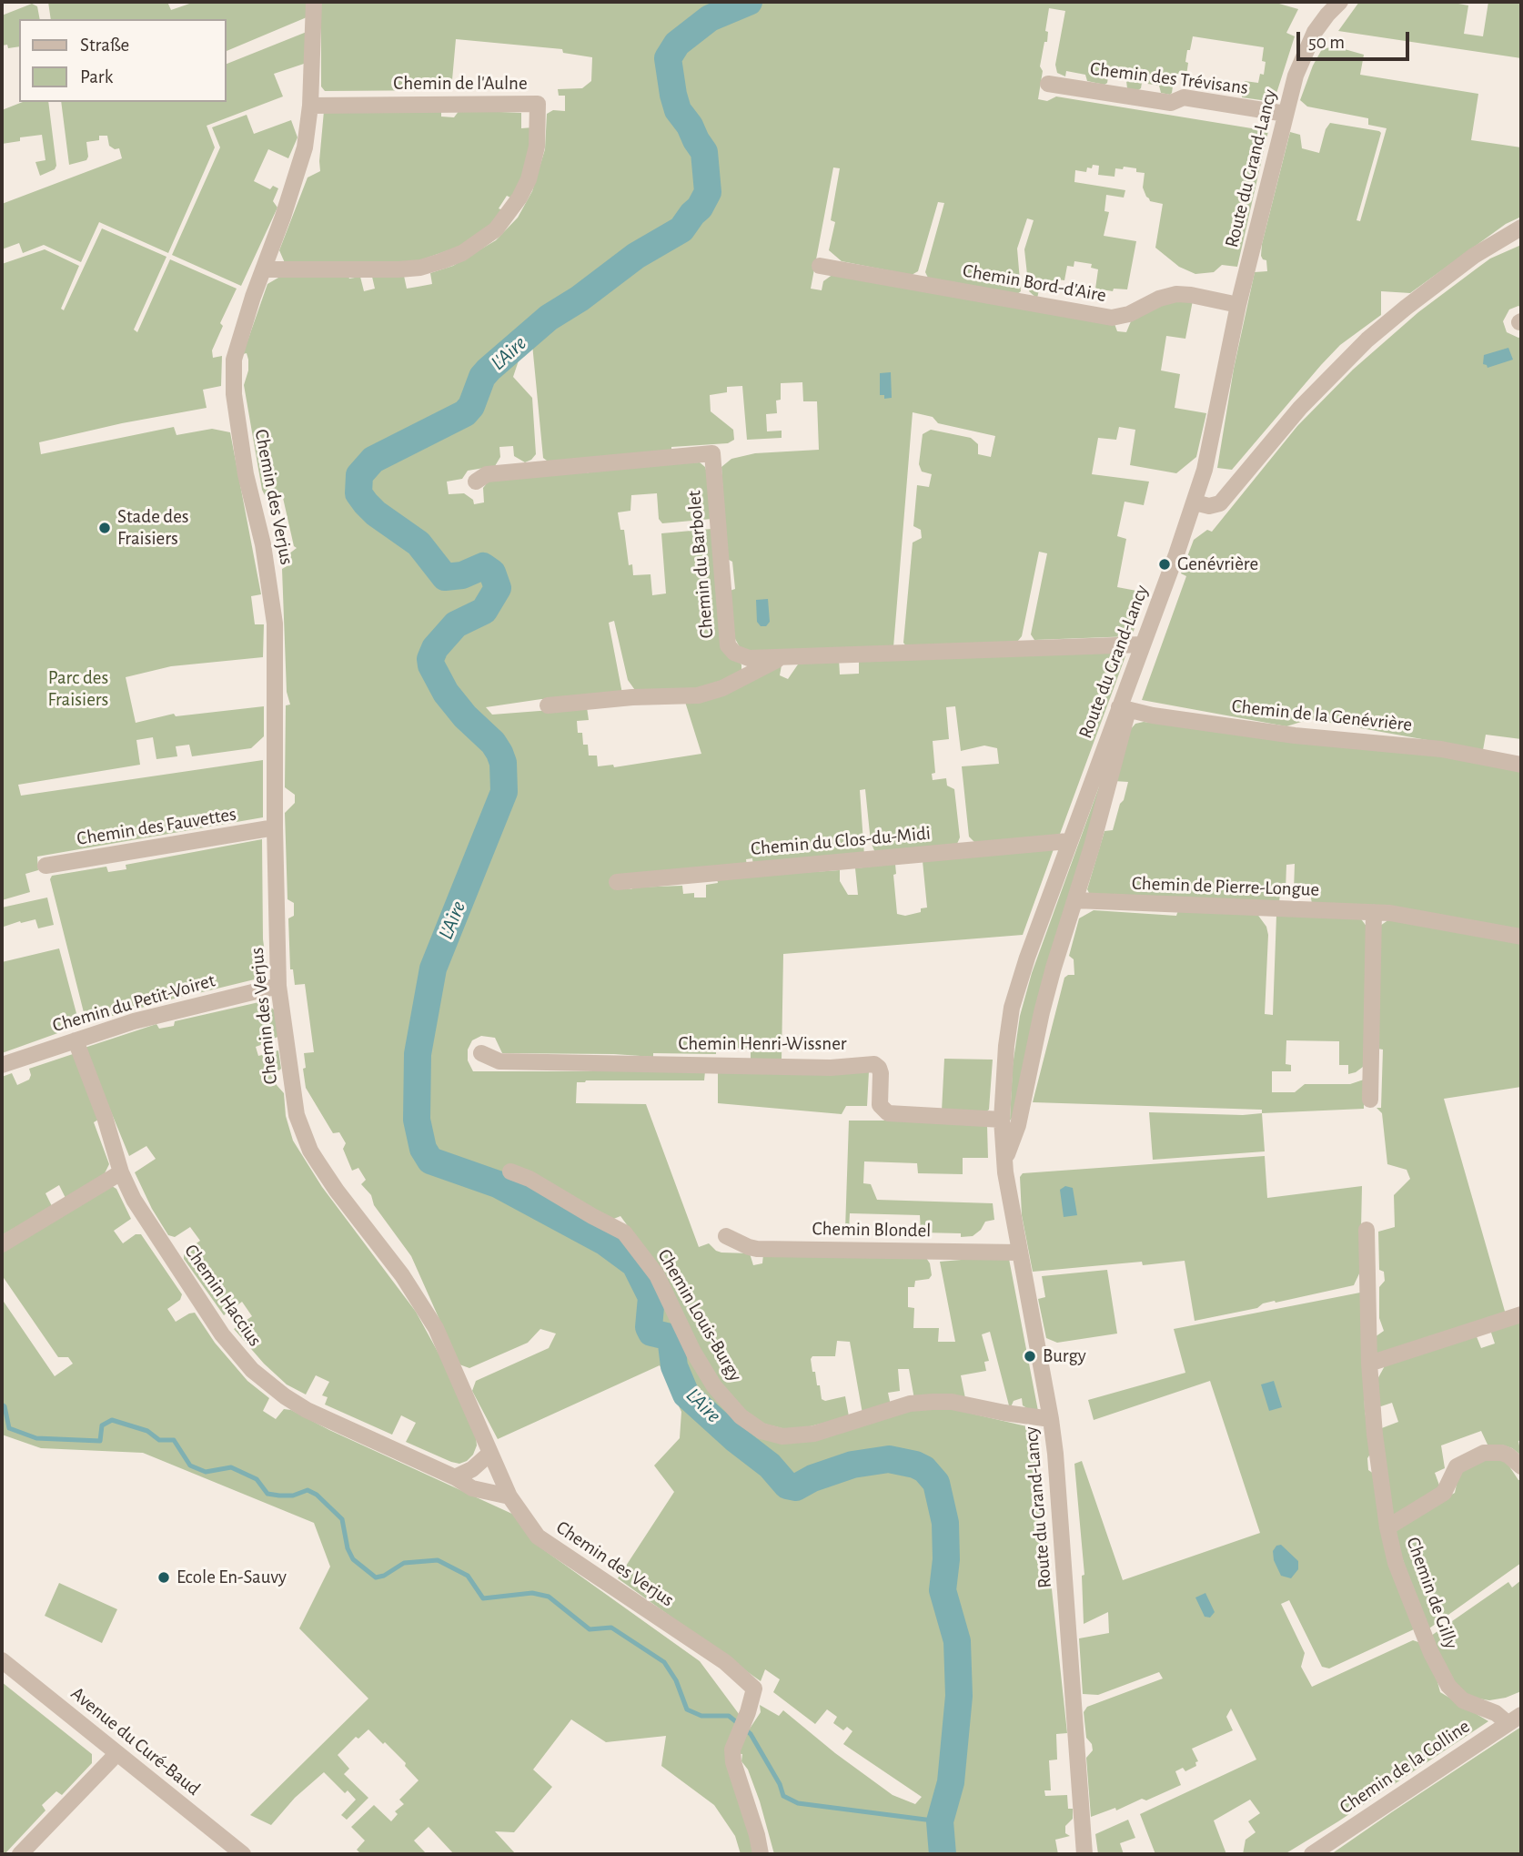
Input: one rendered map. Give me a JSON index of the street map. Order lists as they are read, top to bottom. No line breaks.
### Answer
{"streets":{"street":["Chemin des Trévisans","Chemin de l'Aulne","Route du Grand-Lancy","Chemin Bord-d'Aire","Chemin des Verjus","Chemin du Barbolet","Chemin de la Genévrière","Chemin des Fauvettes","Chemin du Clos-du-Midi","Chemin de Pierre-Longue","Chemin du Petit-Voiret","Chemin Henri-Wissner","Chemin Blondel","Chemin Haccius","Chemin Louis-Burgy","Chemin de Gilly","Avenue du Curé-Baud","Chemin de la Colline"]},"crossings":[["Chemin des Trévisans","Route du Grand-Lancy"],["Chemin de l'Aulne","Chemin des Verjus"],["Route du Grand-Lancy","Chemin Bord-d'Aire"],["Route du Grand-Lancy","Chemin du Barbolet"],["Route du Grand-Lancy","Chemin de la Genévrière"],["Route du Grand-Lancy","Chemin du Clos-du-Midi"],["Route du Grand-Lancy","Chemin de Pierre-Longue"],["Route du Grand-Lancy","Chemin Henri-Wissner"],["Route du Grand-Lancy","Chemin Blondel"],["Route du Grand-Lancy","Chemin Louis-Burgy"],["Chemin des Verjus","Chemin des Fauvettes"],["Chemin des Verjus","Chemin du Petit-Voiret"],["Chemin des Verjus","Chemin Haccius"],["Chemin du Petit-Voiret","Chemin Haccius"],["Chemin de Gilly","Chemin de la Colline"]],"water":["L'Aire"],"parks":["Parc des Fraisiers"],"places":["Stade des Fraisiers","Genévrière","Burgy","Ecole En-Sauvy"],"legend":["Straße","Park"],"scale_bar":"50 m"}
